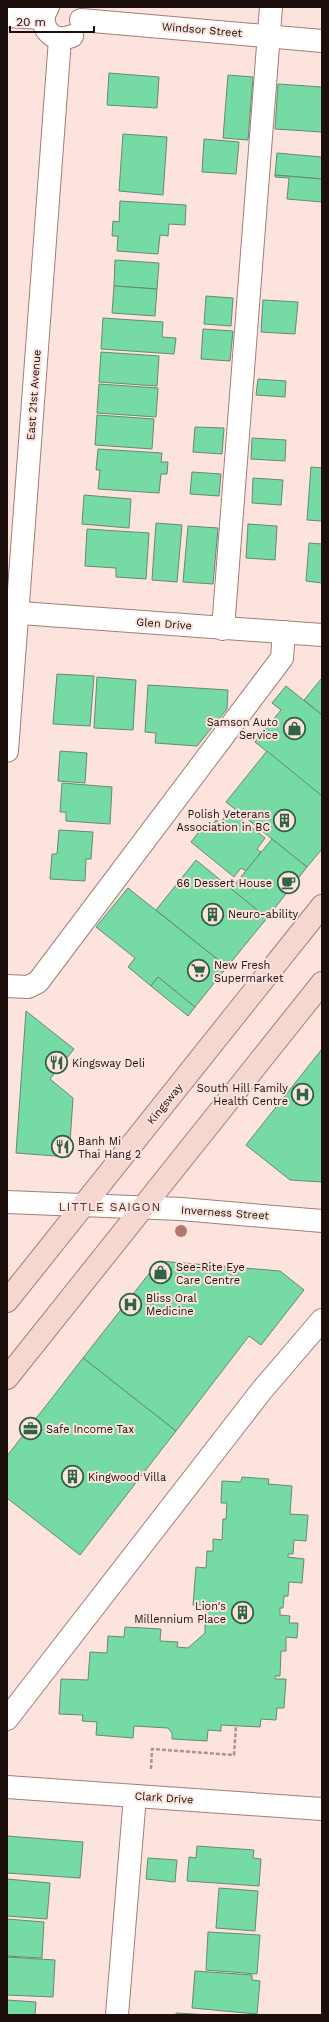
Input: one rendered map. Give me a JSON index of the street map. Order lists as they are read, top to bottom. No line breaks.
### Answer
{"streets":{"main road":["Kingsway"],"street":["Windsor Street","East 21st Avenue","Glen Drive","Inverness Street","Clark Drive"]},"crossings":[["East 21st Avenue","Glen Drive"],["Kingsway","Inverness Street"]],"districts":["LITTLE SAIGON"],"places":{"shop":["Samson Auto Service","See-Rite Eye Care Centre"],"building":["Polish Veterans Association in BC","Neuro-ability","Kingwood Villa","Lion's Millennium Place"],"cafe":["66 Dessert House"],"supermarket":["New Fresh Supermarket"],"restaurant":["Kingsway Deli","Banh Mi Thai Hang 2"],"hospital":["South Hill Family Health Centre","Bliss Oral Medicine"],"office":["Safe Income Tax"]},"scale_bar":"20 m"}
